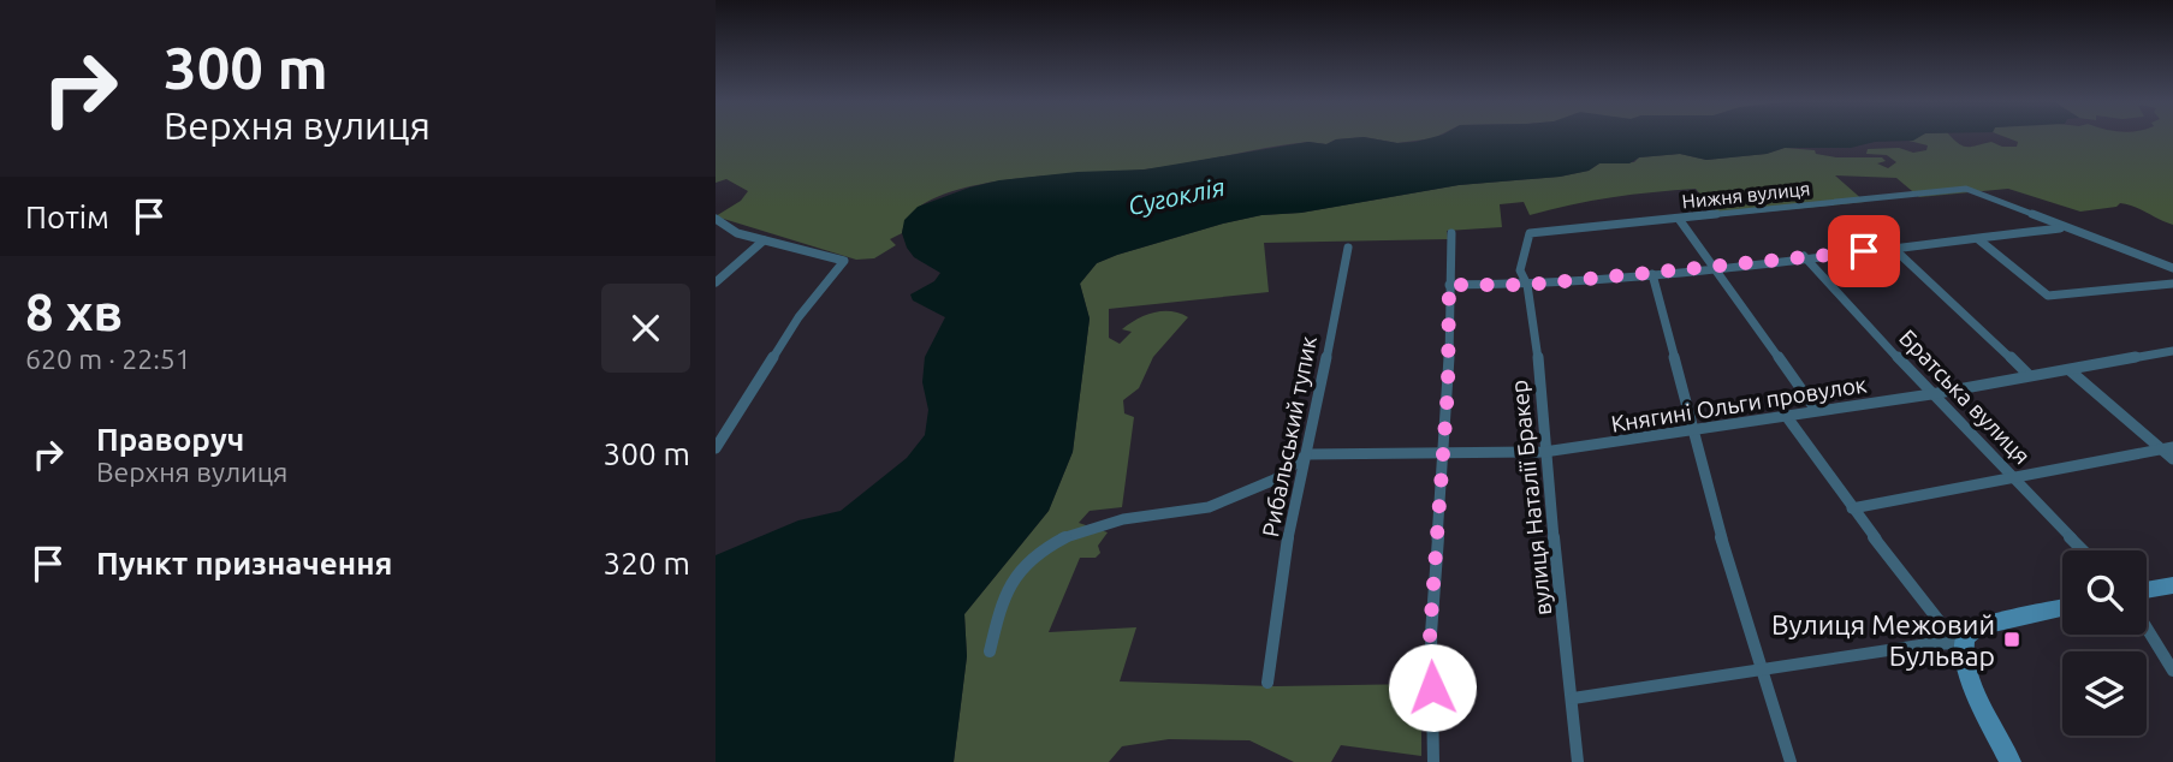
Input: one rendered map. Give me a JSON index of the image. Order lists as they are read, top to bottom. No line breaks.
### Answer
{"streets":{"street":["Нижня вулиця","Братська вулиця","Княгині Ольги провулок","Рибальський тупик","вулиця Наталії Бракер"]},"crossings":[["Нижня вулиця","вулиця Наталії Бракер"],["Братська вулиця","Княгині Ольги провулок"],["Княгині Ольги провулок","Рибальський тупик"],["Княгині Ольги провулок","вулиця Наталії Бракер"]],"water":["Сугоклія"],"places":{"transit":["Вулиця Межовий Бульвар"]},"page":{"turn":["300 m","Верхня вулиця"],"then":"Потім","heading":["8 хв","620 m · 22:51"],"list":[{"name":"Праворуч","note":"Верхня вулиця","value":"300 m"},{"name":"Пункт призначення","value":"320 m"}]}}
